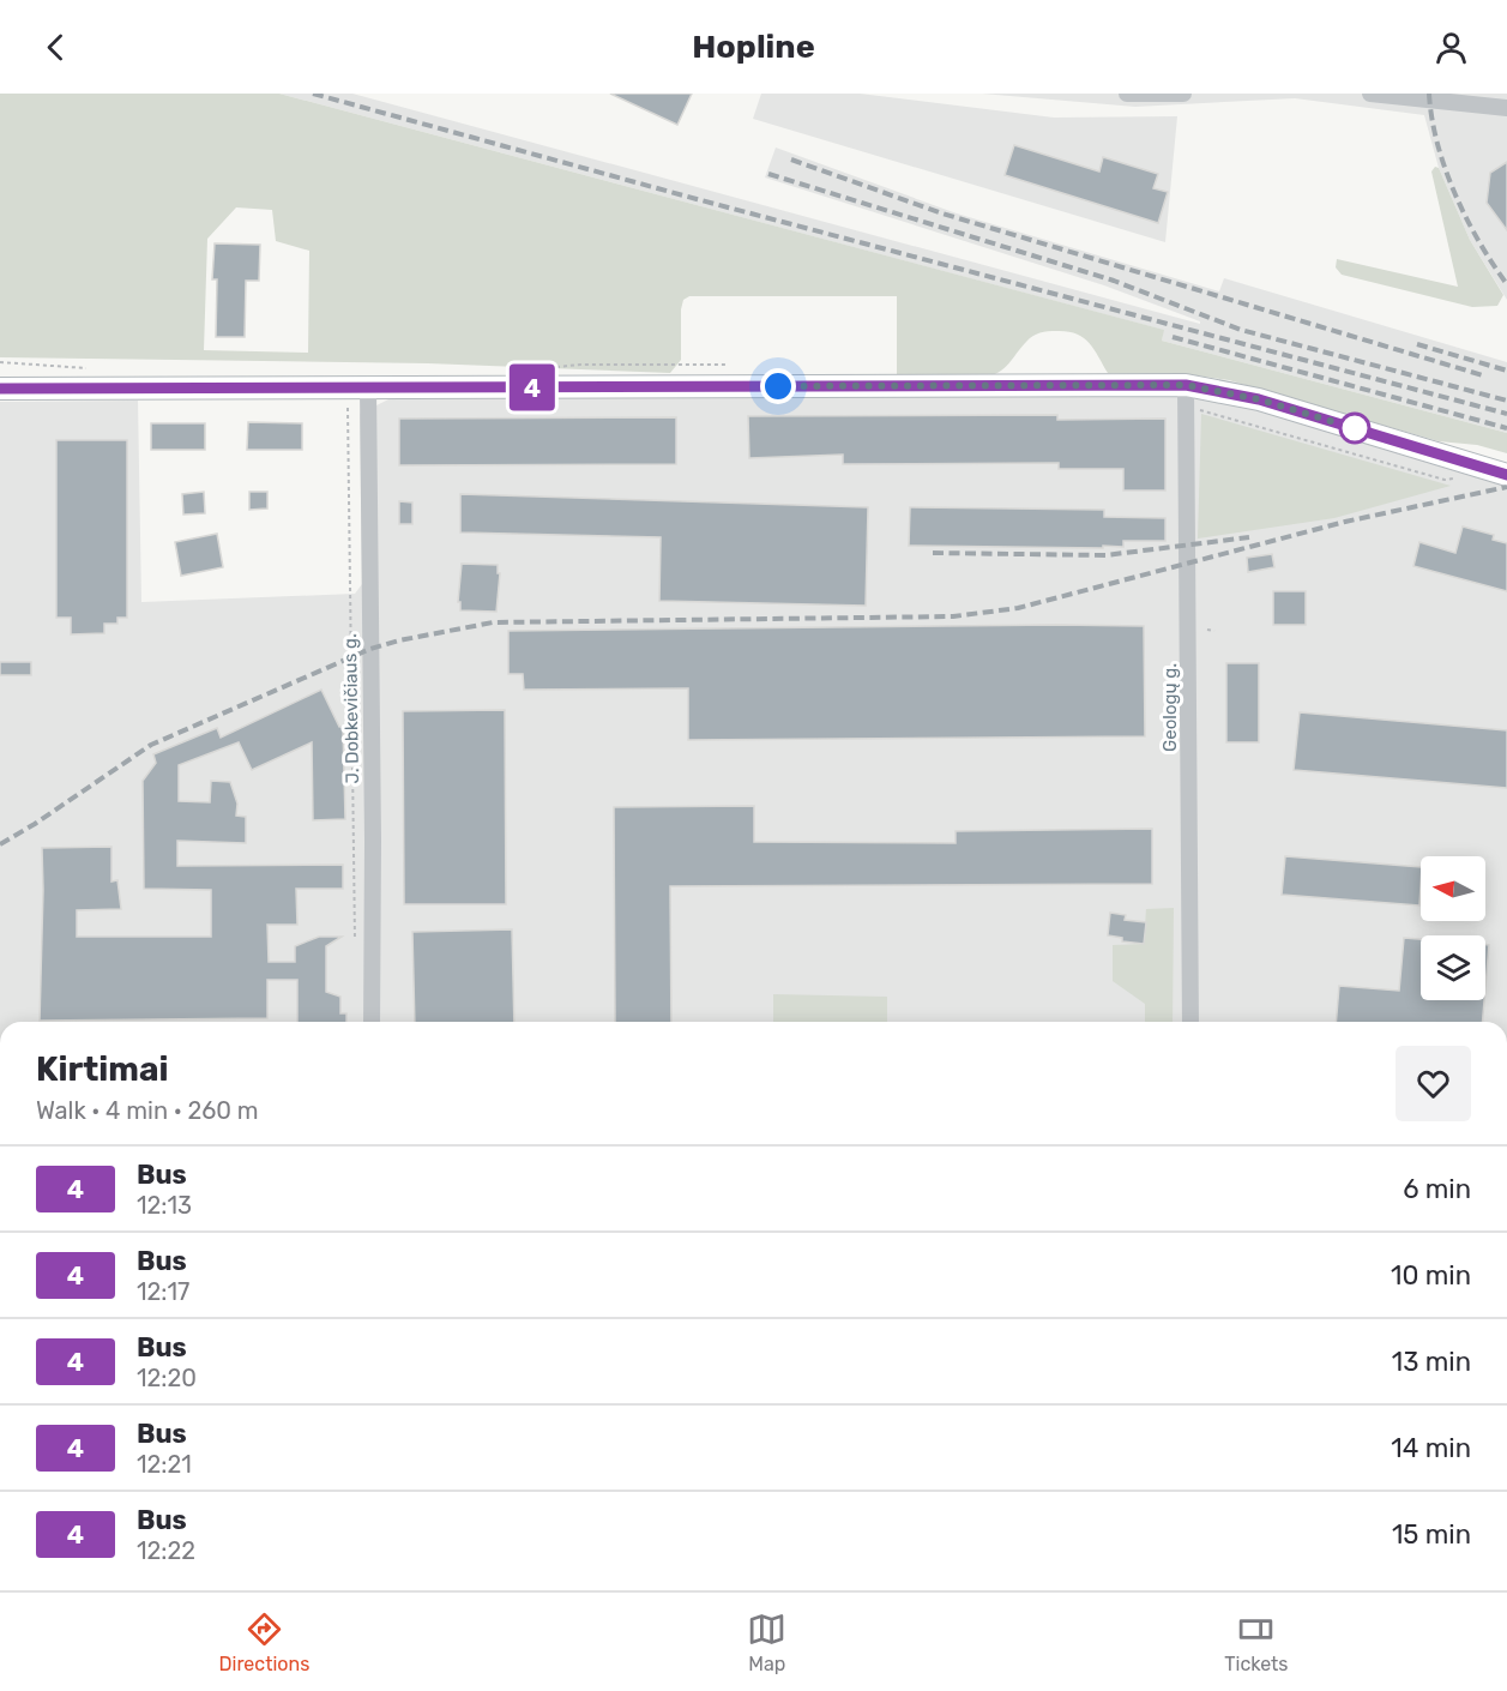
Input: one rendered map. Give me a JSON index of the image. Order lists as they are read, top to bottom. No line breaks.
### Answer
{"streets":{"street":["Geologų g.","J. Dobkevičiaus g."]},"lines":["bus line 4"],"north":"left","page":{"header":"Hopline","on_map":"4","heading":["Kirtimai","Walk · 4 min · 260 m"],"list":[{"mark":"4","name":"Bus","note":"12:13","value":"6 min"},{"mark":"4","name":"Bus","note":"12:17","value":"10 min"},{"mark":"4","name":"Bus","note":"12:20","value":"13 min"},{"mark":"4","name":"Bus","note":"12:21","value":"14 min"},{"mark":"4","name":"Bus","note":"12:22","value":"15 min"}],"tabs":["Directions","Map","Tickets"]}}
